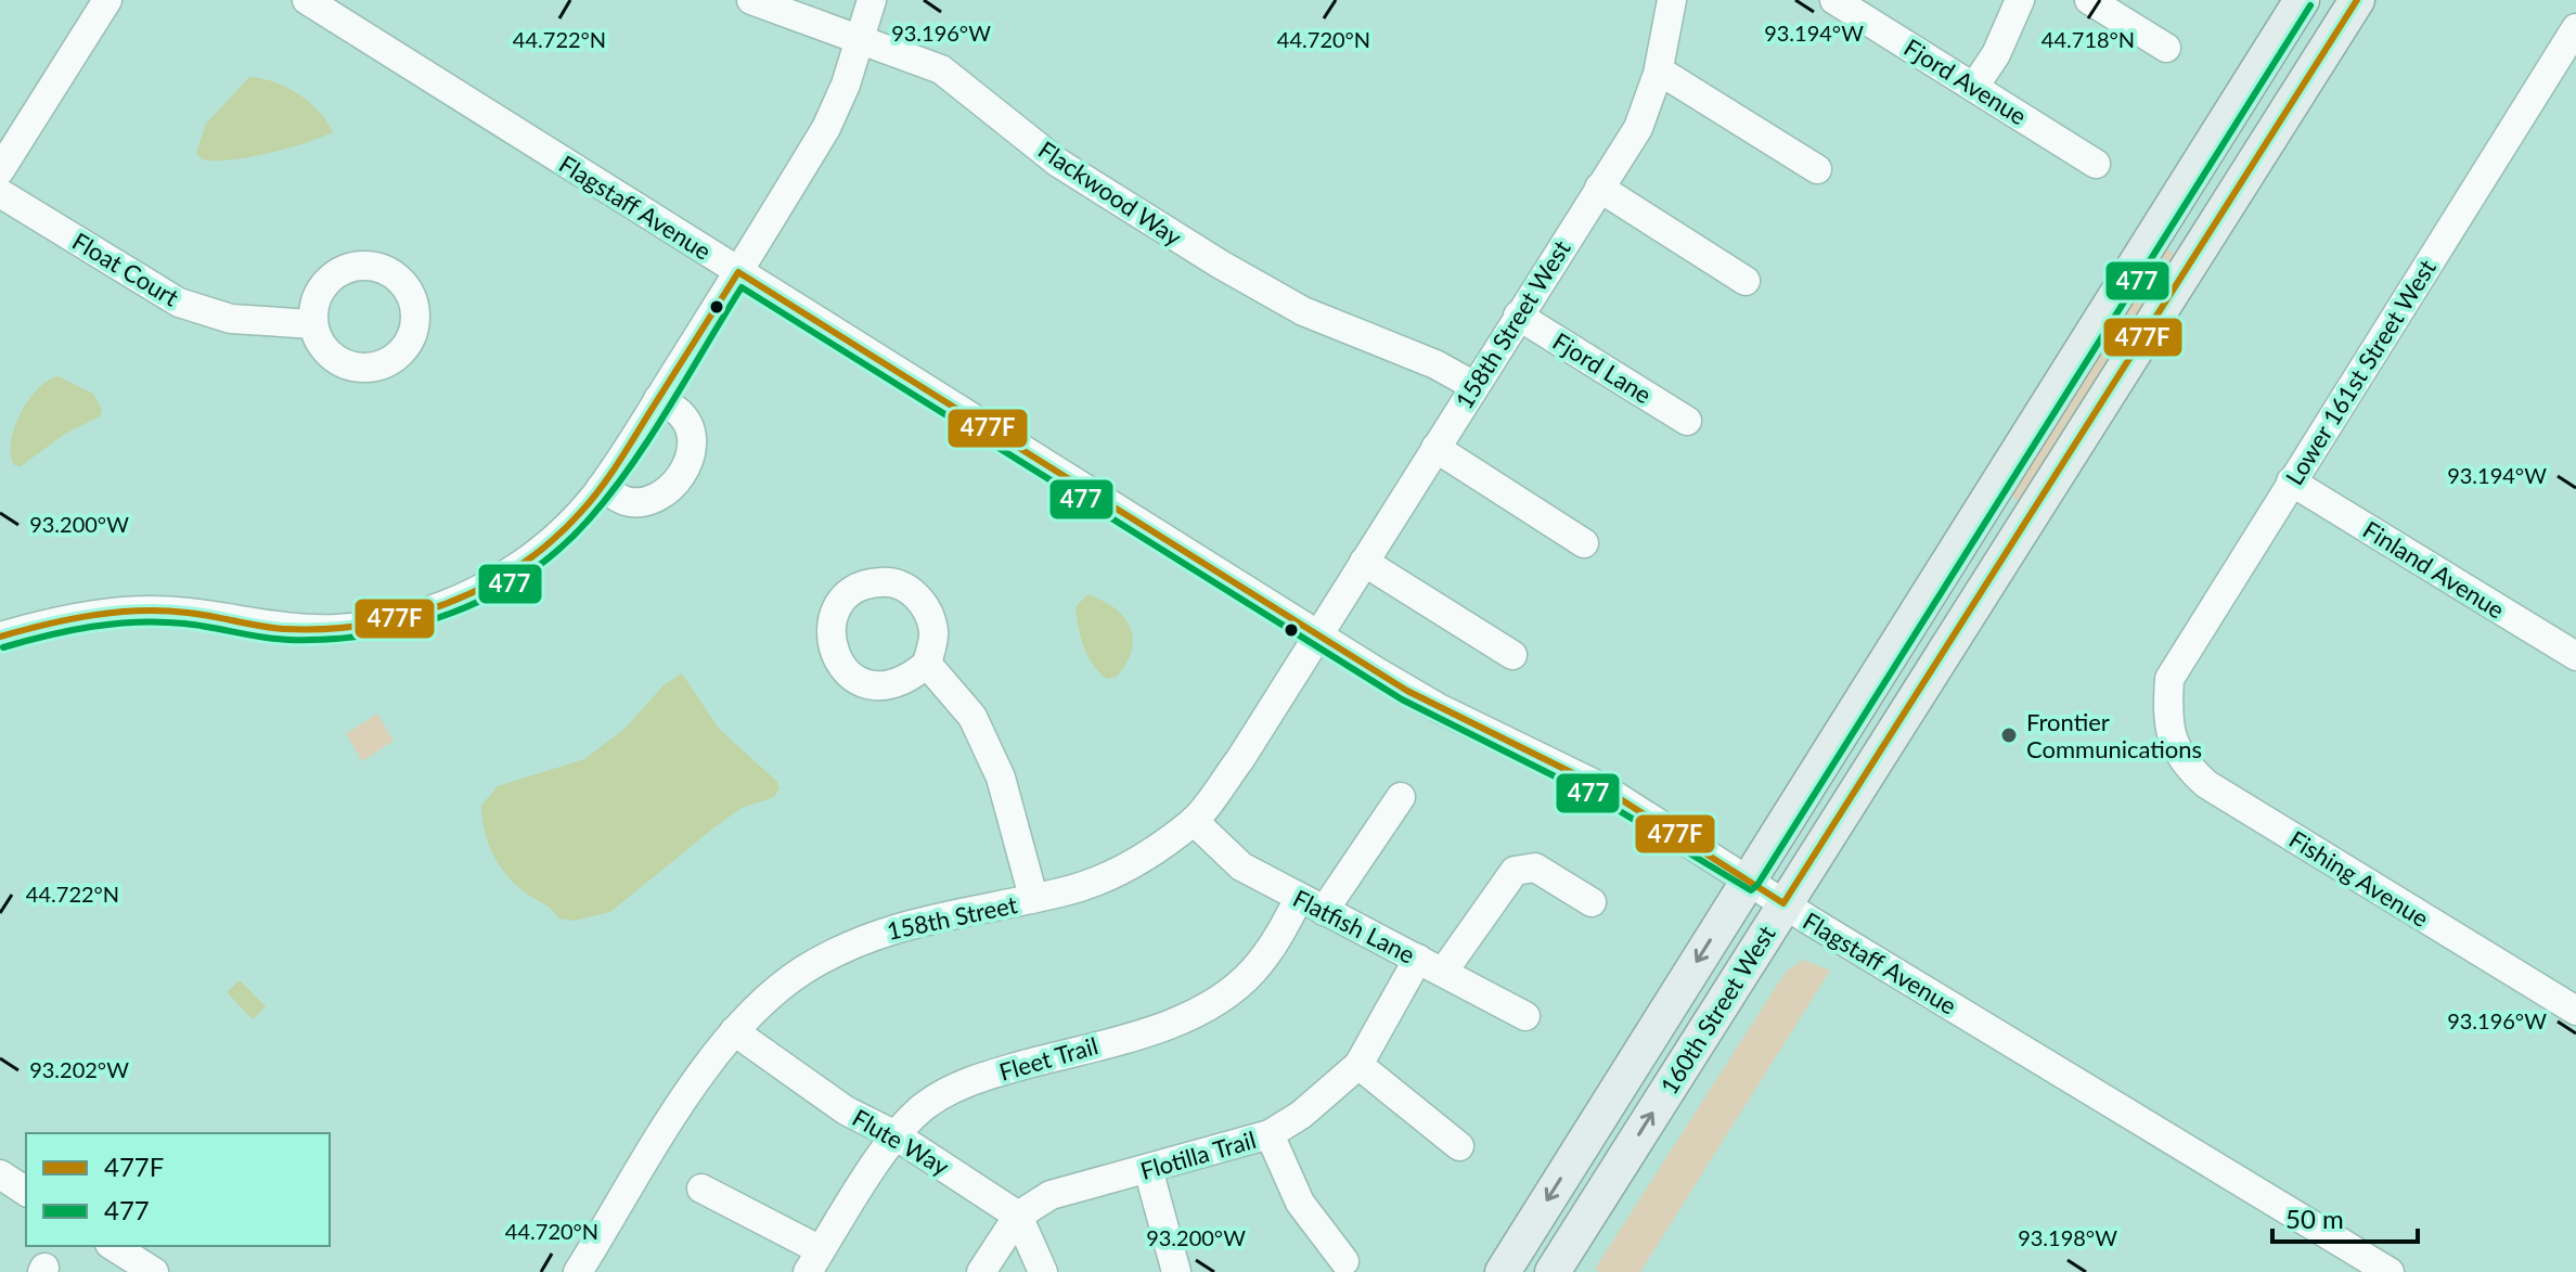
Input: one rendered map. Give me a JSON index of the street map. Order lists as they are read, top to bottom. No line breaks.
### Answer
{"streets":{"main road":["160th Street West"],"street":["Fjord Avenue","Flackwood Way","Flagstaff Avenue","Float Court","158th Street West","Fjord Lane","Lower 161st Street West","Finland Avenue","Fishing Avenue","158th Street","Flatfish Lane","Fleet Trail","Flute Way","Flotilla Trail"]},"crossings":[["Flackwood Way","158th Street West"],["Flagstaff Avenue","158th Street West"],["Flagstaff Avenue","158th Street"],["Flagstaff Avenue","160th Street West"],["158th Street West","Fjord Lane"],["158th Street West","158th Street"],["Lower 161st Street West","Finland Avenue"],["Lower 161st Street West","Fishing Avenue"],["158th Street","Flatfish Lane"],["158th Street","Flute Way"],["Flatfish Lane","Fleet Trail"],["Flatfish Lane","Flotilla Trail"],["Fleet Trail","Flute Way"],["Flute Way","Flotilla Trail"]],"places":["Frontier Communications"],"lines":["transit line 477F","transit line 477"],"legend":["477F","477"],"scale_bar":"50 m","coordinates":["93.196°W","93.194°W","44.722°N","44.720°N","44.718°N","93.200°W","93.202°W","93.198°W"]}
